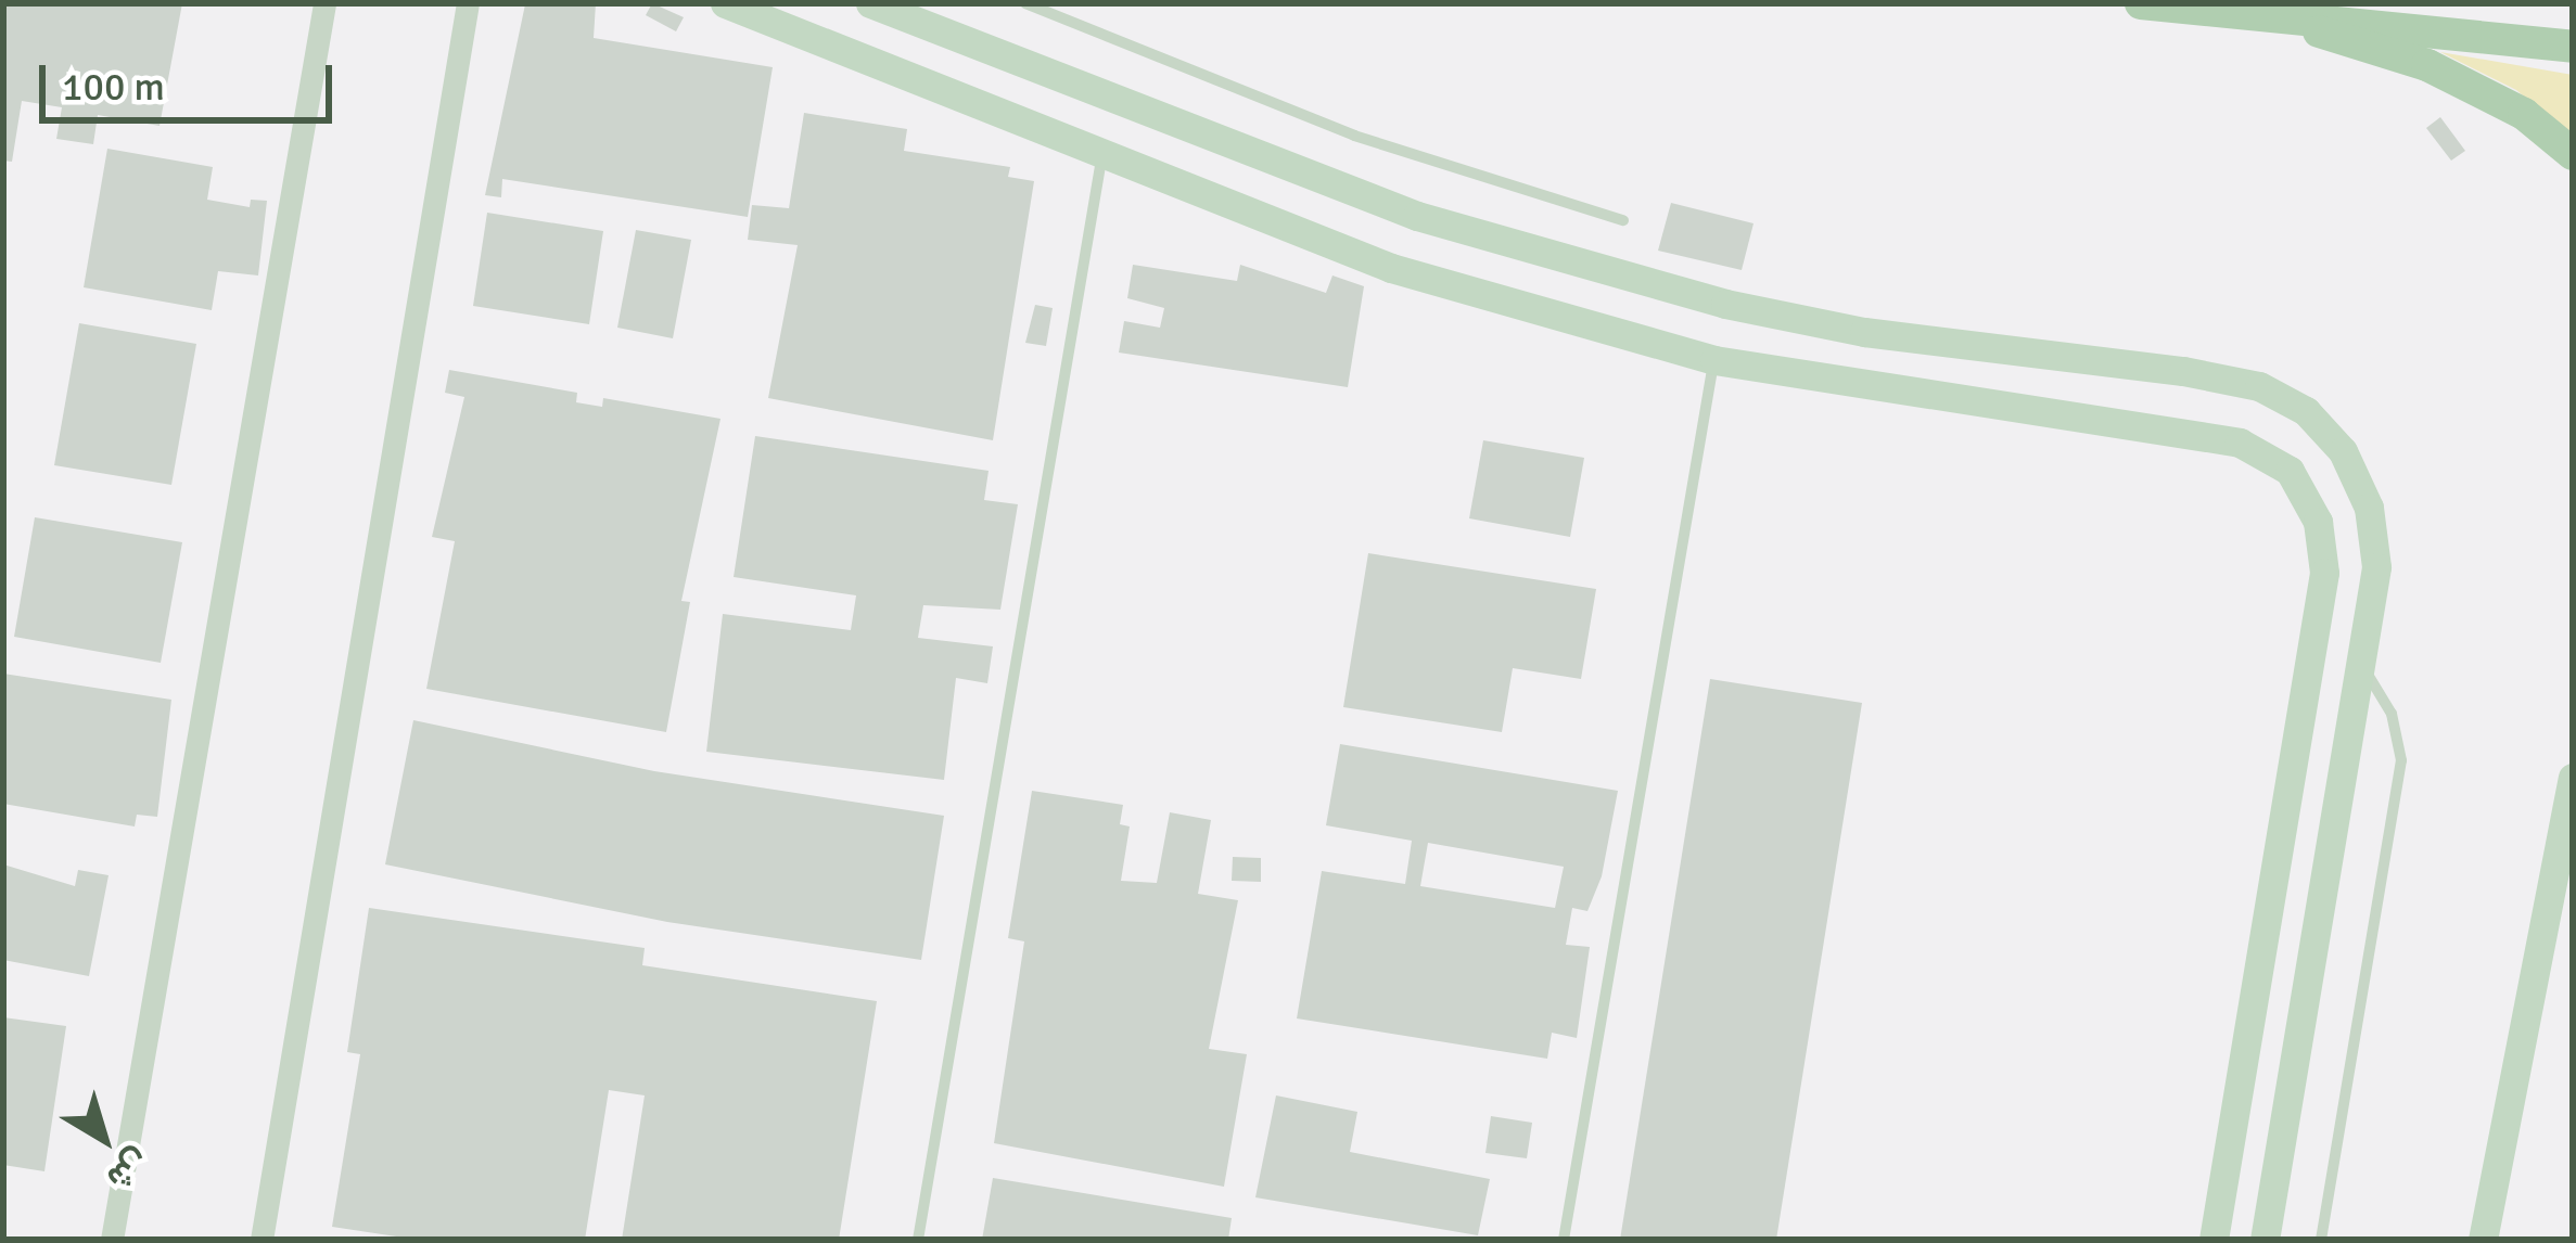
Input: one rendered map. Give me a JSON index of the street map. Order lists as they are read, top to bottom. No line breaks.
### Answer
{"scale_bar":"100 m","north":"bottom right"}
